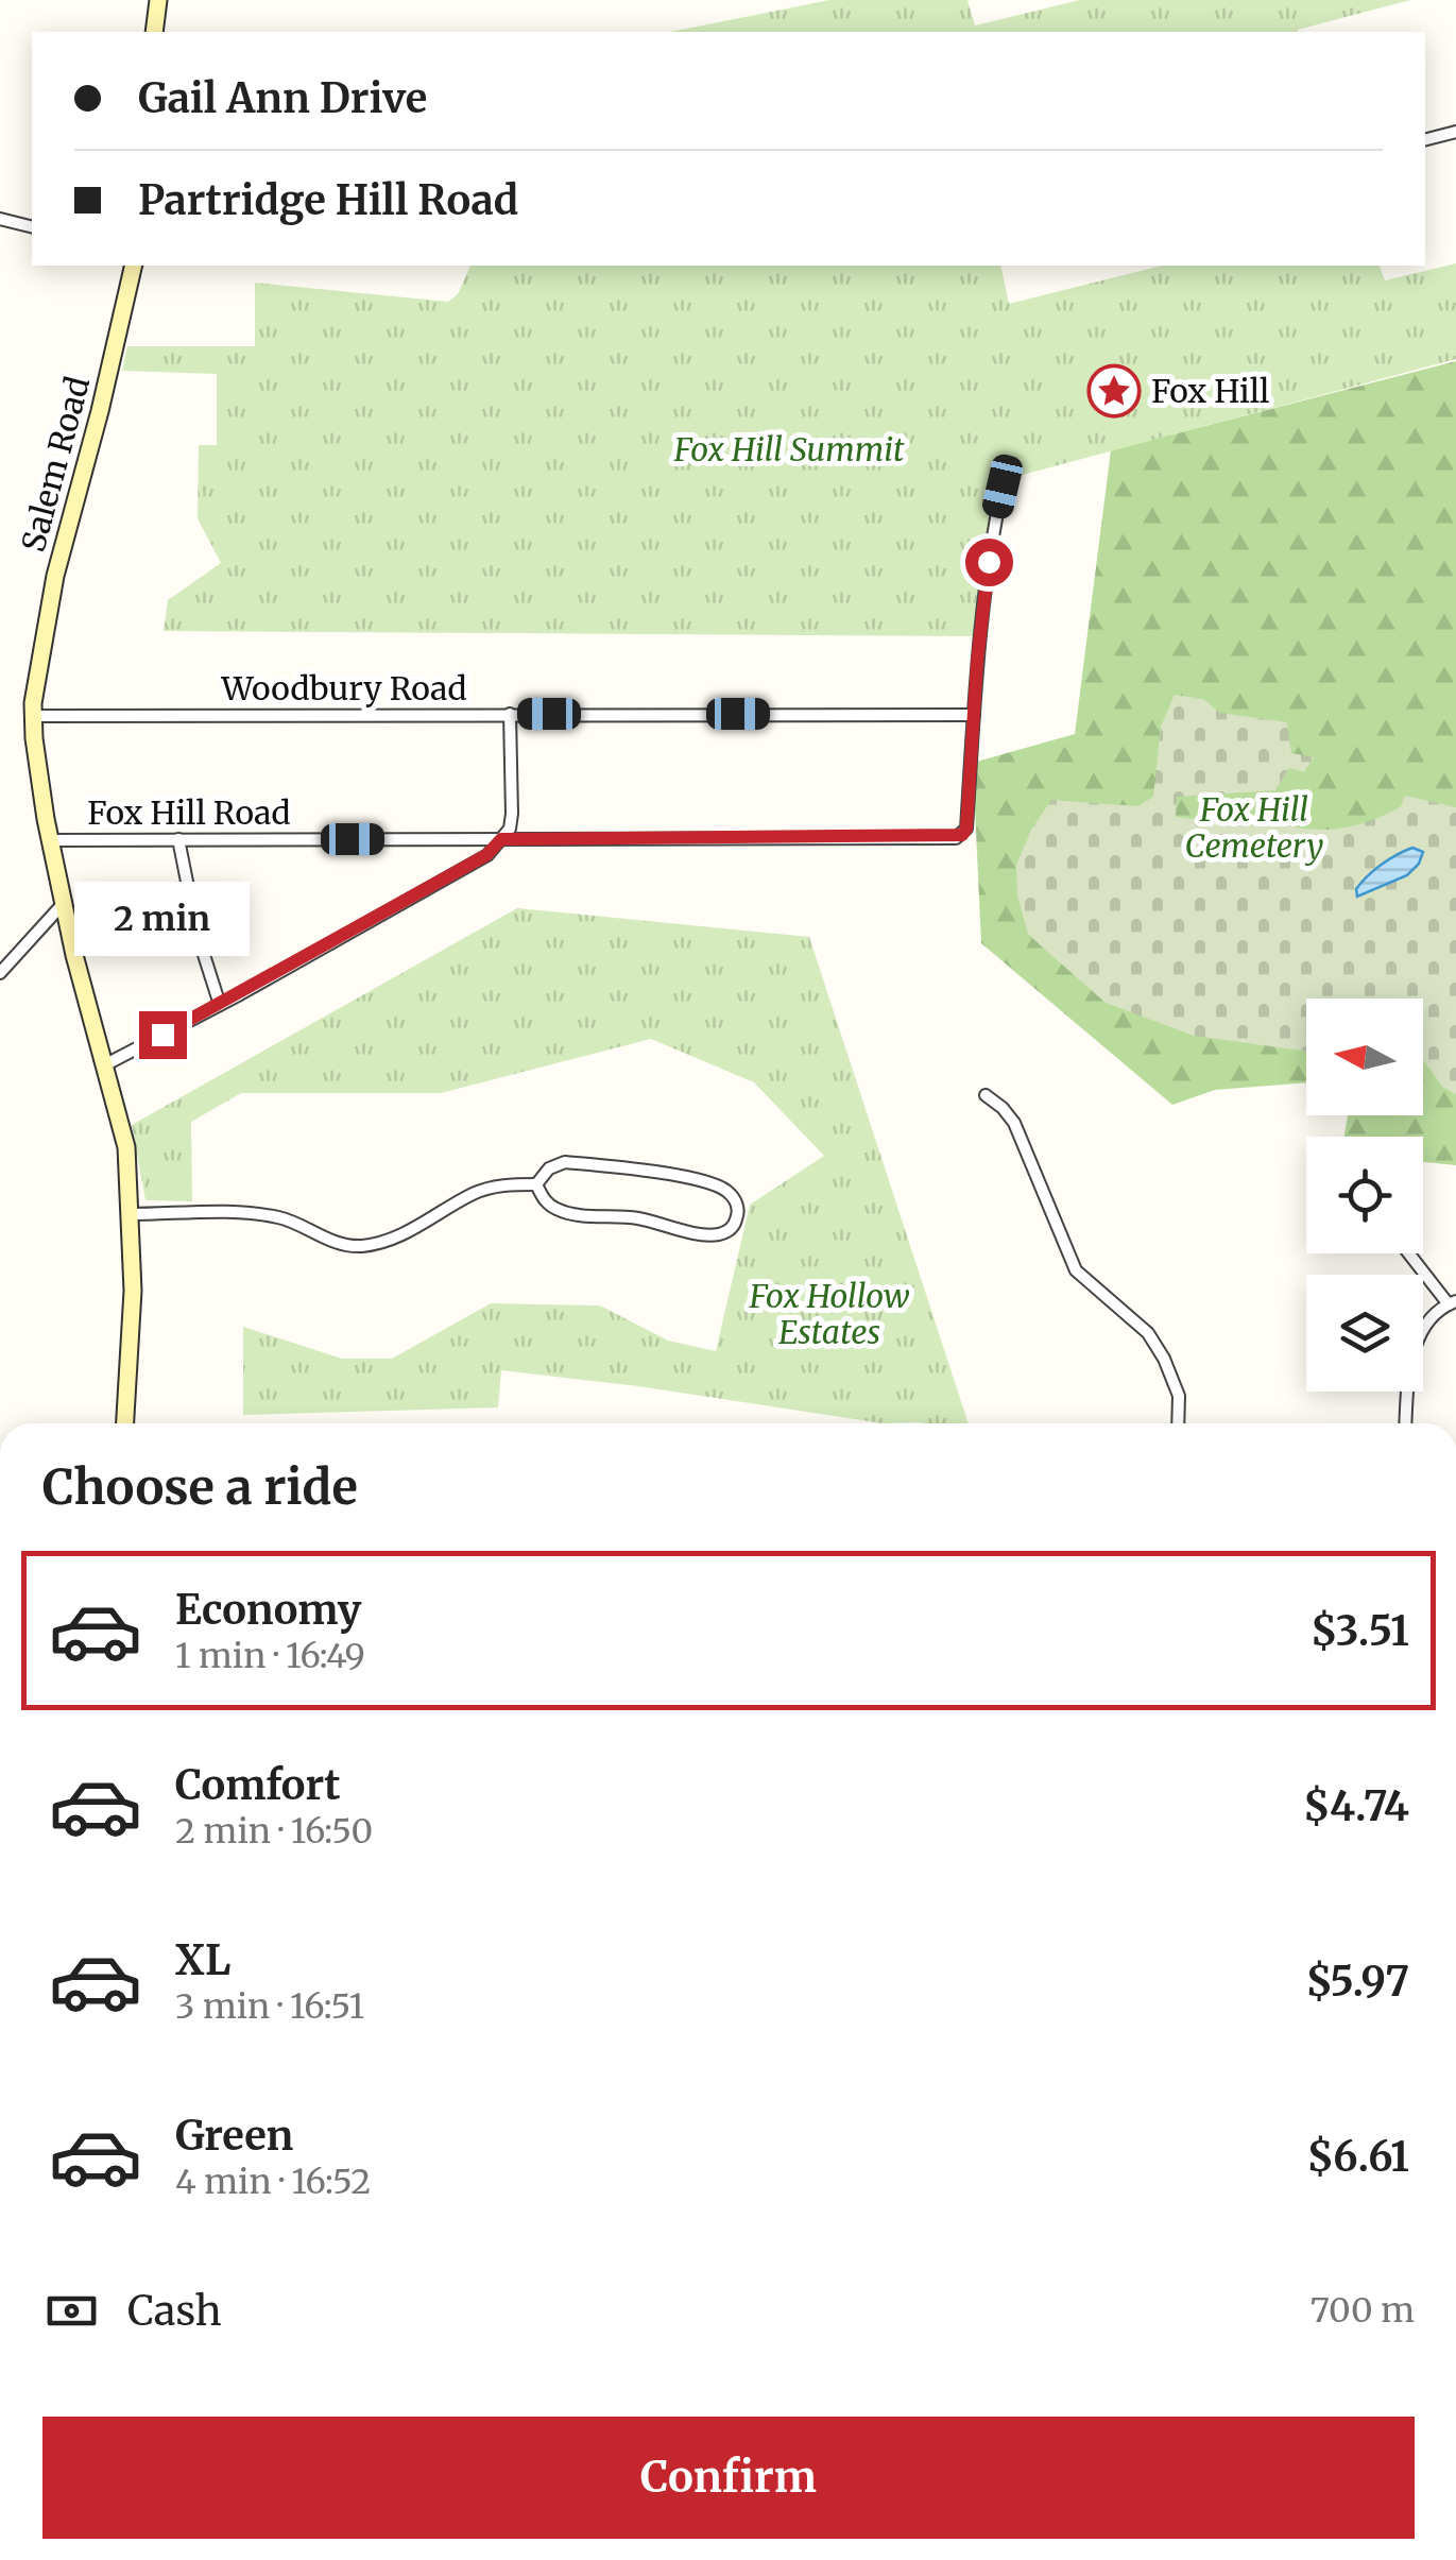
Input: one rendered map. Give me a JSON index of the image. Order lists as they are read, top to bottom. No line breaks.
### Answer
{"streets":{"main road":["Salem Road"],"street":["Woodbury Road","Fox Hill Road"]},"crossings":[["Salem Road","Woodbury Road"],["Salem Road","Fox Hill Road"],["Woodbury Road","Fox Hill Road"]],"parks":["Fox Hill Summit","Fox Hill Cemetery","Fox Hollow Estates"],"places":{"place":["Fox Hill"]},"north":"left","page":{"banner":["Gail Ann Drive","Partridge Hill Road"],"bubble":"2 min","heading":"Choose a ride","list":[{"name":"Economy","note":"1 min · 16:49","value":"$3.51"},{"name":"Comfort","note":"2 min · 16:50","value":"$4.74"},{"name":"XL","note":"3 min · 16:51","value":"$5.97"},{"name":"Green","note":"4 min · 16:52","value":"$6.61"}],"pay":["Cash","700 m"],"buttons":"Confirm"}}
